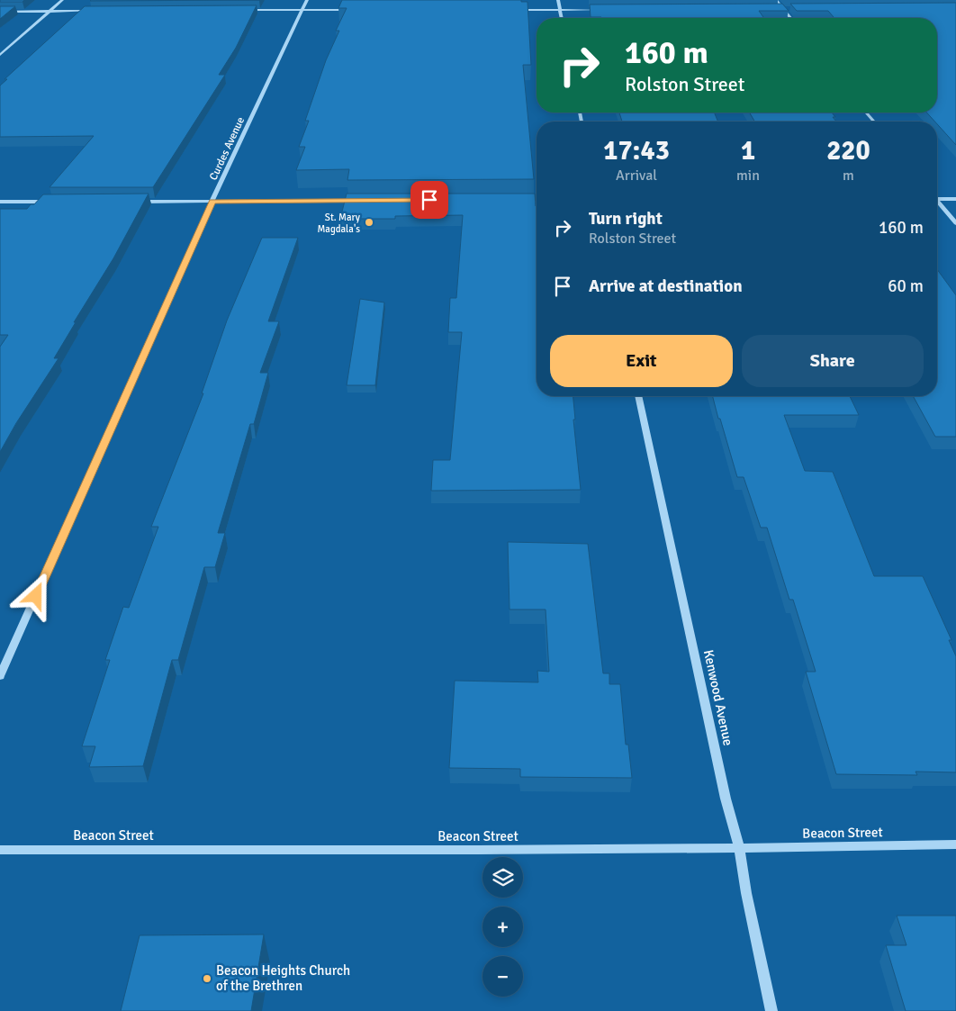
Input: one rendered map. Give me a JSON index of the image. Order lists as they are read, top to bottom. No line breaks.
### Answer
{"streets":{"street":["Curdes Avenue","Kenwood Avenue","Beacon Street"]},"crossings":[["Kenwood Avenue","Beacon Street"]],"places":["St. Mary Magdala's","Beacon Heights Church of the Brethren"],"page":{"turn":["160 m","Rolston Street"],"eta":["17:43","Arrival","1","min","220","m"],"list":[{"name":"Turn right","note":"Rolston Street","value":"160 m"},{"name":"Arrive at destination","value":"60 m"}],"buttons":["Exit","Share"],"map_buttons":["+","−"]}}
